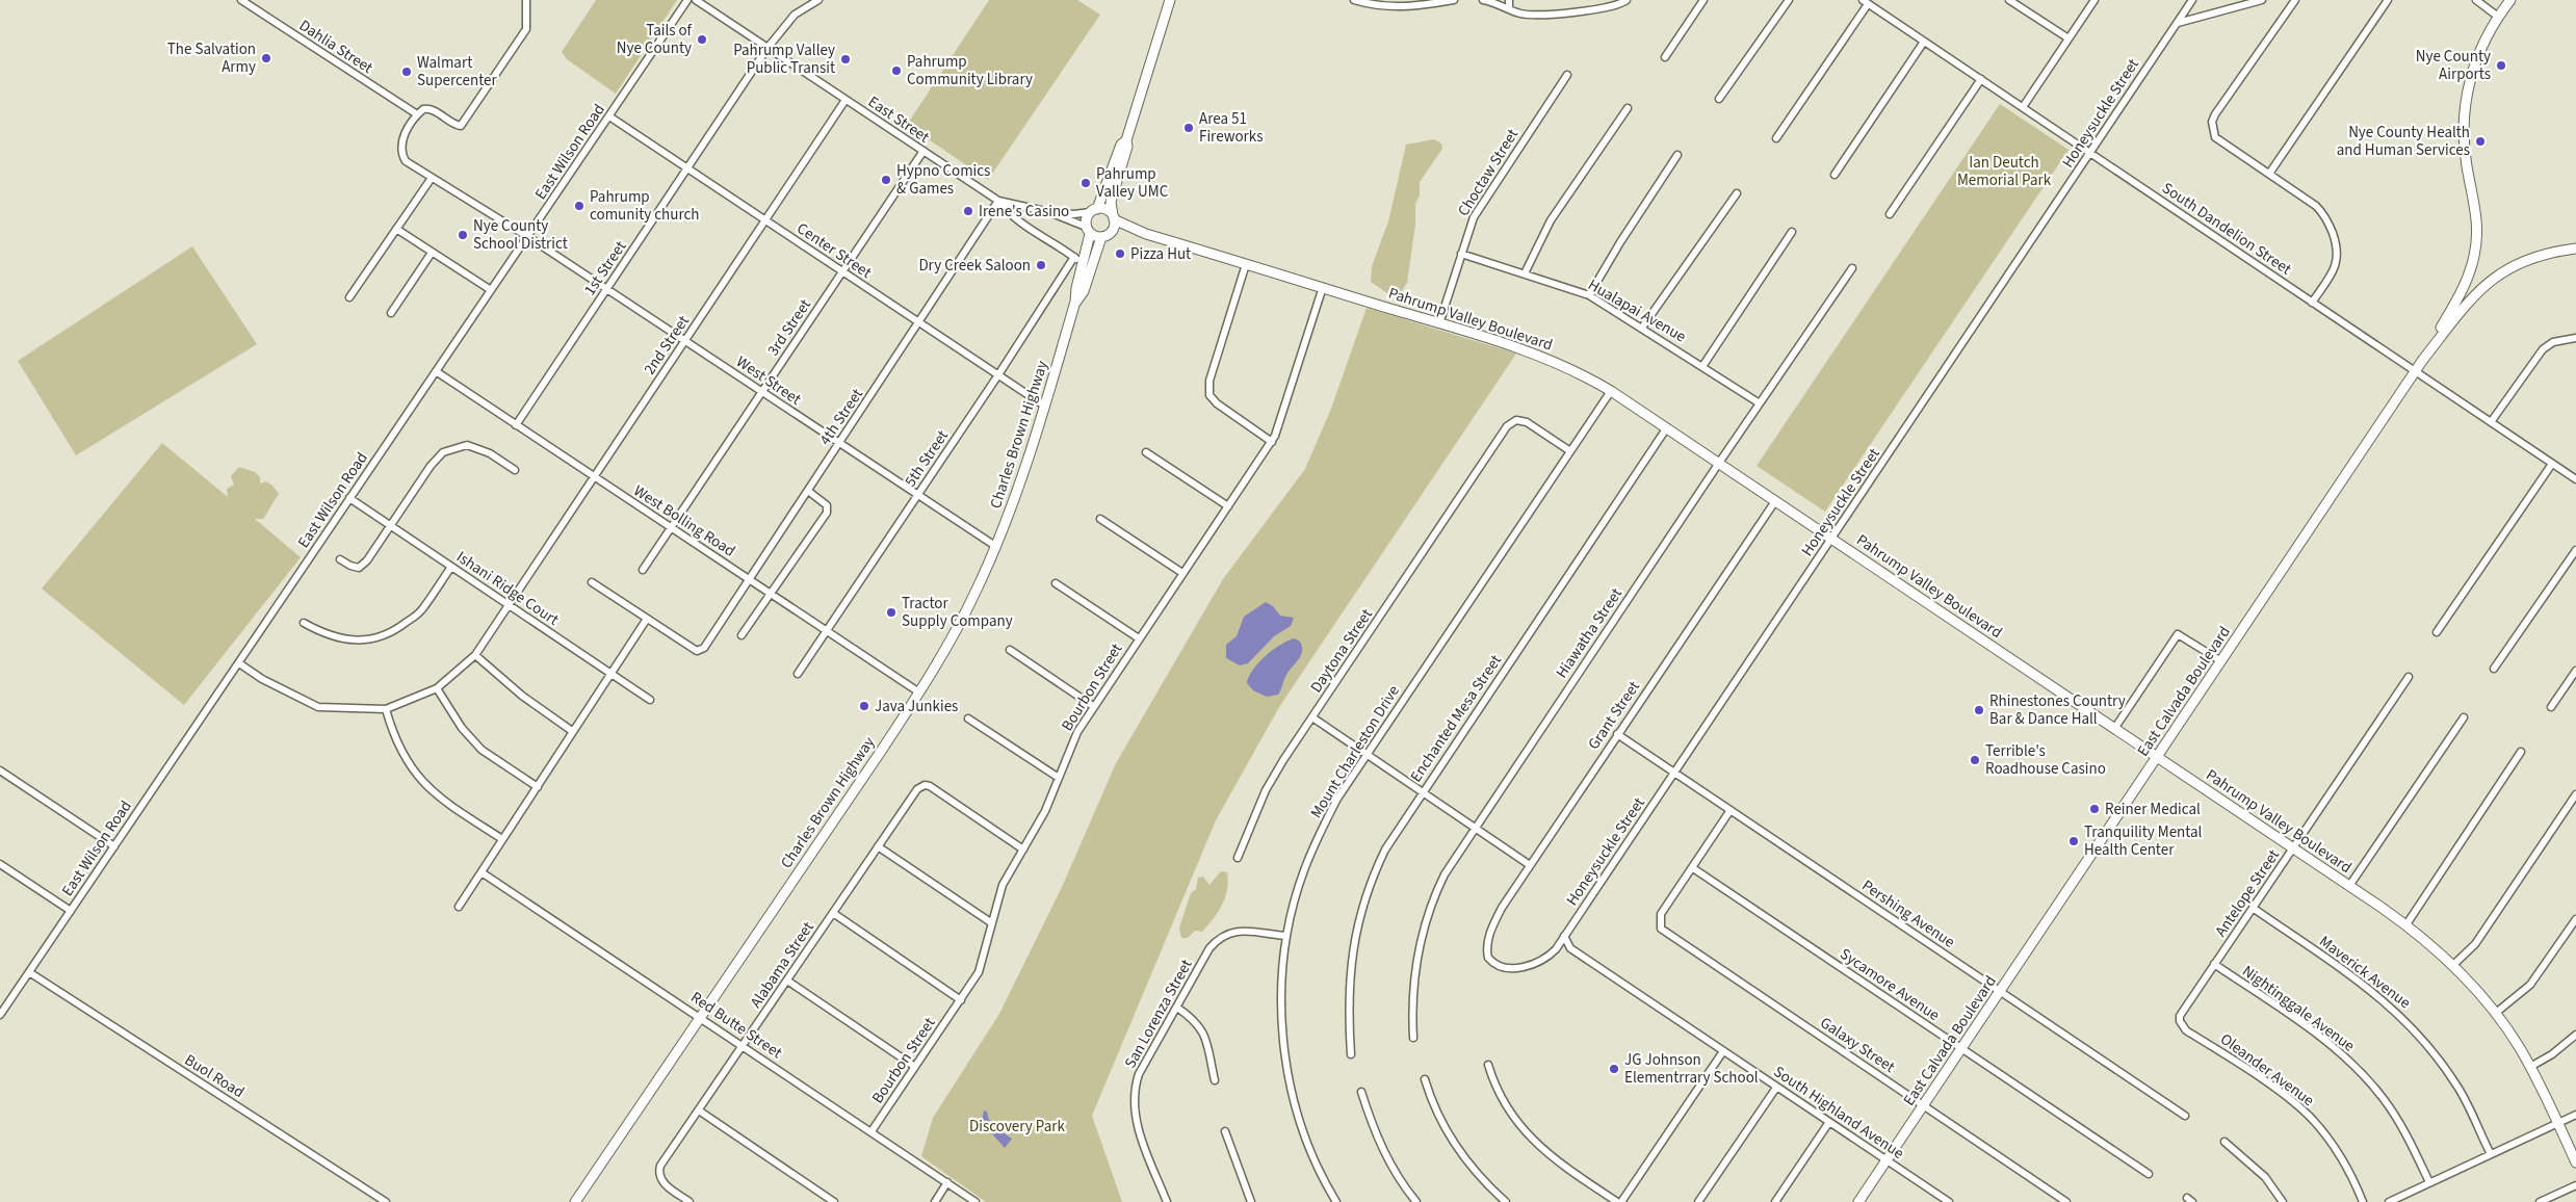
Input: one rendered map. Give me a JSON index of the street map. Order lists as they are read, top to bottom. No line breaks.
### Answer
{"streets":{"main road":["Pahrump Valley Boulevard","Charles Brown Highway","East Calvada Boulevard"],"street":["Dahlia Street","Honeysuckle Street","East Street","East Wilson Road","Choctaw Street","South Dandelion Street","Center Street","1st Street","Hualapai Avenue","3rd Street","2nd Street","West Street","4th Street","5th Street","West Bolling Road","Ishani Ridge Court","Hiawatha Street","Daytona Street","Bourbon Street","Grant Street","Enchanted Mesa Street","Mount Charleston Drive","Antelope Street","Pershing Avenue","Alabama Street","Maverick Avenue","Sycamore Avenue","Nightinggale Avenue","San Lorenza Street","Red Butte Street","Galaxy Street","Oleander Avenue","Buol Road","South Highland Avenue"]},"crossings":[["Honeysuckle Street","South Dandelion Street"],["Honeysuckle Street","Pahrump Valley Boulevard"],["Honeysuckle Street","Grant Street"],["Honeysuckle Street","Pershing Avenue"],["Honeysuckle Street","South Highland Avenue"],["East Street","1st Street"],["East Street","3rd Street"],["East Street","2nd Street"],["East Street","4th Street"],["East Street","Charles Brown Highway"],["East Street","5th Street"],["East Wilson Road","Center Street"],["East Wilson Road","West Street"],["East Wilson Road","West Bolling Road"],["East Wilson Road","Ishani Ridge Court"],["East Wilson Road","Buol Road"],["Choctaw Street","Hualapai Avenue"],["Choctaw Street","Pahrump Valley Boulevard"],["South Dandelion Street","East Calvada Boulevard"],["Center Street","1st Street"],["Center Street","3rd Street"],["Center Street","2nd Street"],["Center Street","4th Street"],["Center Street","Charles Brown Highway"],["Center Street","5th Street"],["1st Street","West Street"],["1st Street","West Bolling Road"],["Hualapai Avenue","Hiawatha Street"],["Pahrump Valley Boulevard","Charles Brown Highway"],["Pahrump Valley Boulevard","Hiawatha Street"],["Pahrump Valley Boulevard","Bourbon Street"],["Pahrump Valley Boulevard","East Calvada Boulevard"],["Pahrump Valley Boulevard","Grant Street"],["Pahrump Valley Boulevard","Enchanted Mesa Street"],["Pahrump Valley Boulevard","Mount Charleston Drive"],["Pahrump Valley Boulevard","Antelope Street"],["3rd Street","West Street"],["3rd Street","West Bolling Road"],["2nd Street","West Street"],["2nd Street","West Bolling Road"],["2nd Street","Ishani Ridge Court"],["West Street","4th Street"],["West Street","Charles Brown Highway"],["West Street","5th Street"],["4th Street","West Bolling Road"],["Charles Brown Highway","West Bolling Road"],["Charles Brown Highway","Red Butte Street"],["5th Street","West Bolling Road"],["Daytona Street","Mount Charleston Drive"],["Bourbon Street","Alabama Street"],["Bourbon Street","Red Butte Street"],["East Calvada Boulevard","Pershing Avenue"],["East Calvada Boulevard","Sycamore Avenue"],["East Calvada Boulevard","Galaxy Street"],["East Calvada Boulevard","South Highland Avenue"],["Grant Street","Pershing Avenue"],["Mount Charleston Drive","San Lorenza Street"],["Antelope Street","Maverick Avenue"],["Antelope Street","Nightinggale Avenue"],["Antelope Street","Oleander Avenue"],["Alabama Street","Red Butte Street"],["Sycamore Avenue","Galaxy Street"]],"parks":["Ian Deutch Memorial Park","Discovery Park"],"places":["Tails of Nye County","The Salvation Army","Pahrump Valley Public Transit","Nye County Airports","Pahrump Community Library","Walmart Supercenter","Area 51 Fireworks","Nye County Health and Human Services","Hypno Comics & Games","Pahrump Valley UMC","Pahrump comunity church","Irene's Casino","Nye County School District","Pizza Hut","Dry Creek Saloon","Tractor Supply Company","Java Junkies","Rhinestones Country Bar & Dance Hall","Terrible's Roadhouse Casino","Reiner Medical","Tranquility Mental Health Center","JG Johnson Elementrrary School"]}
